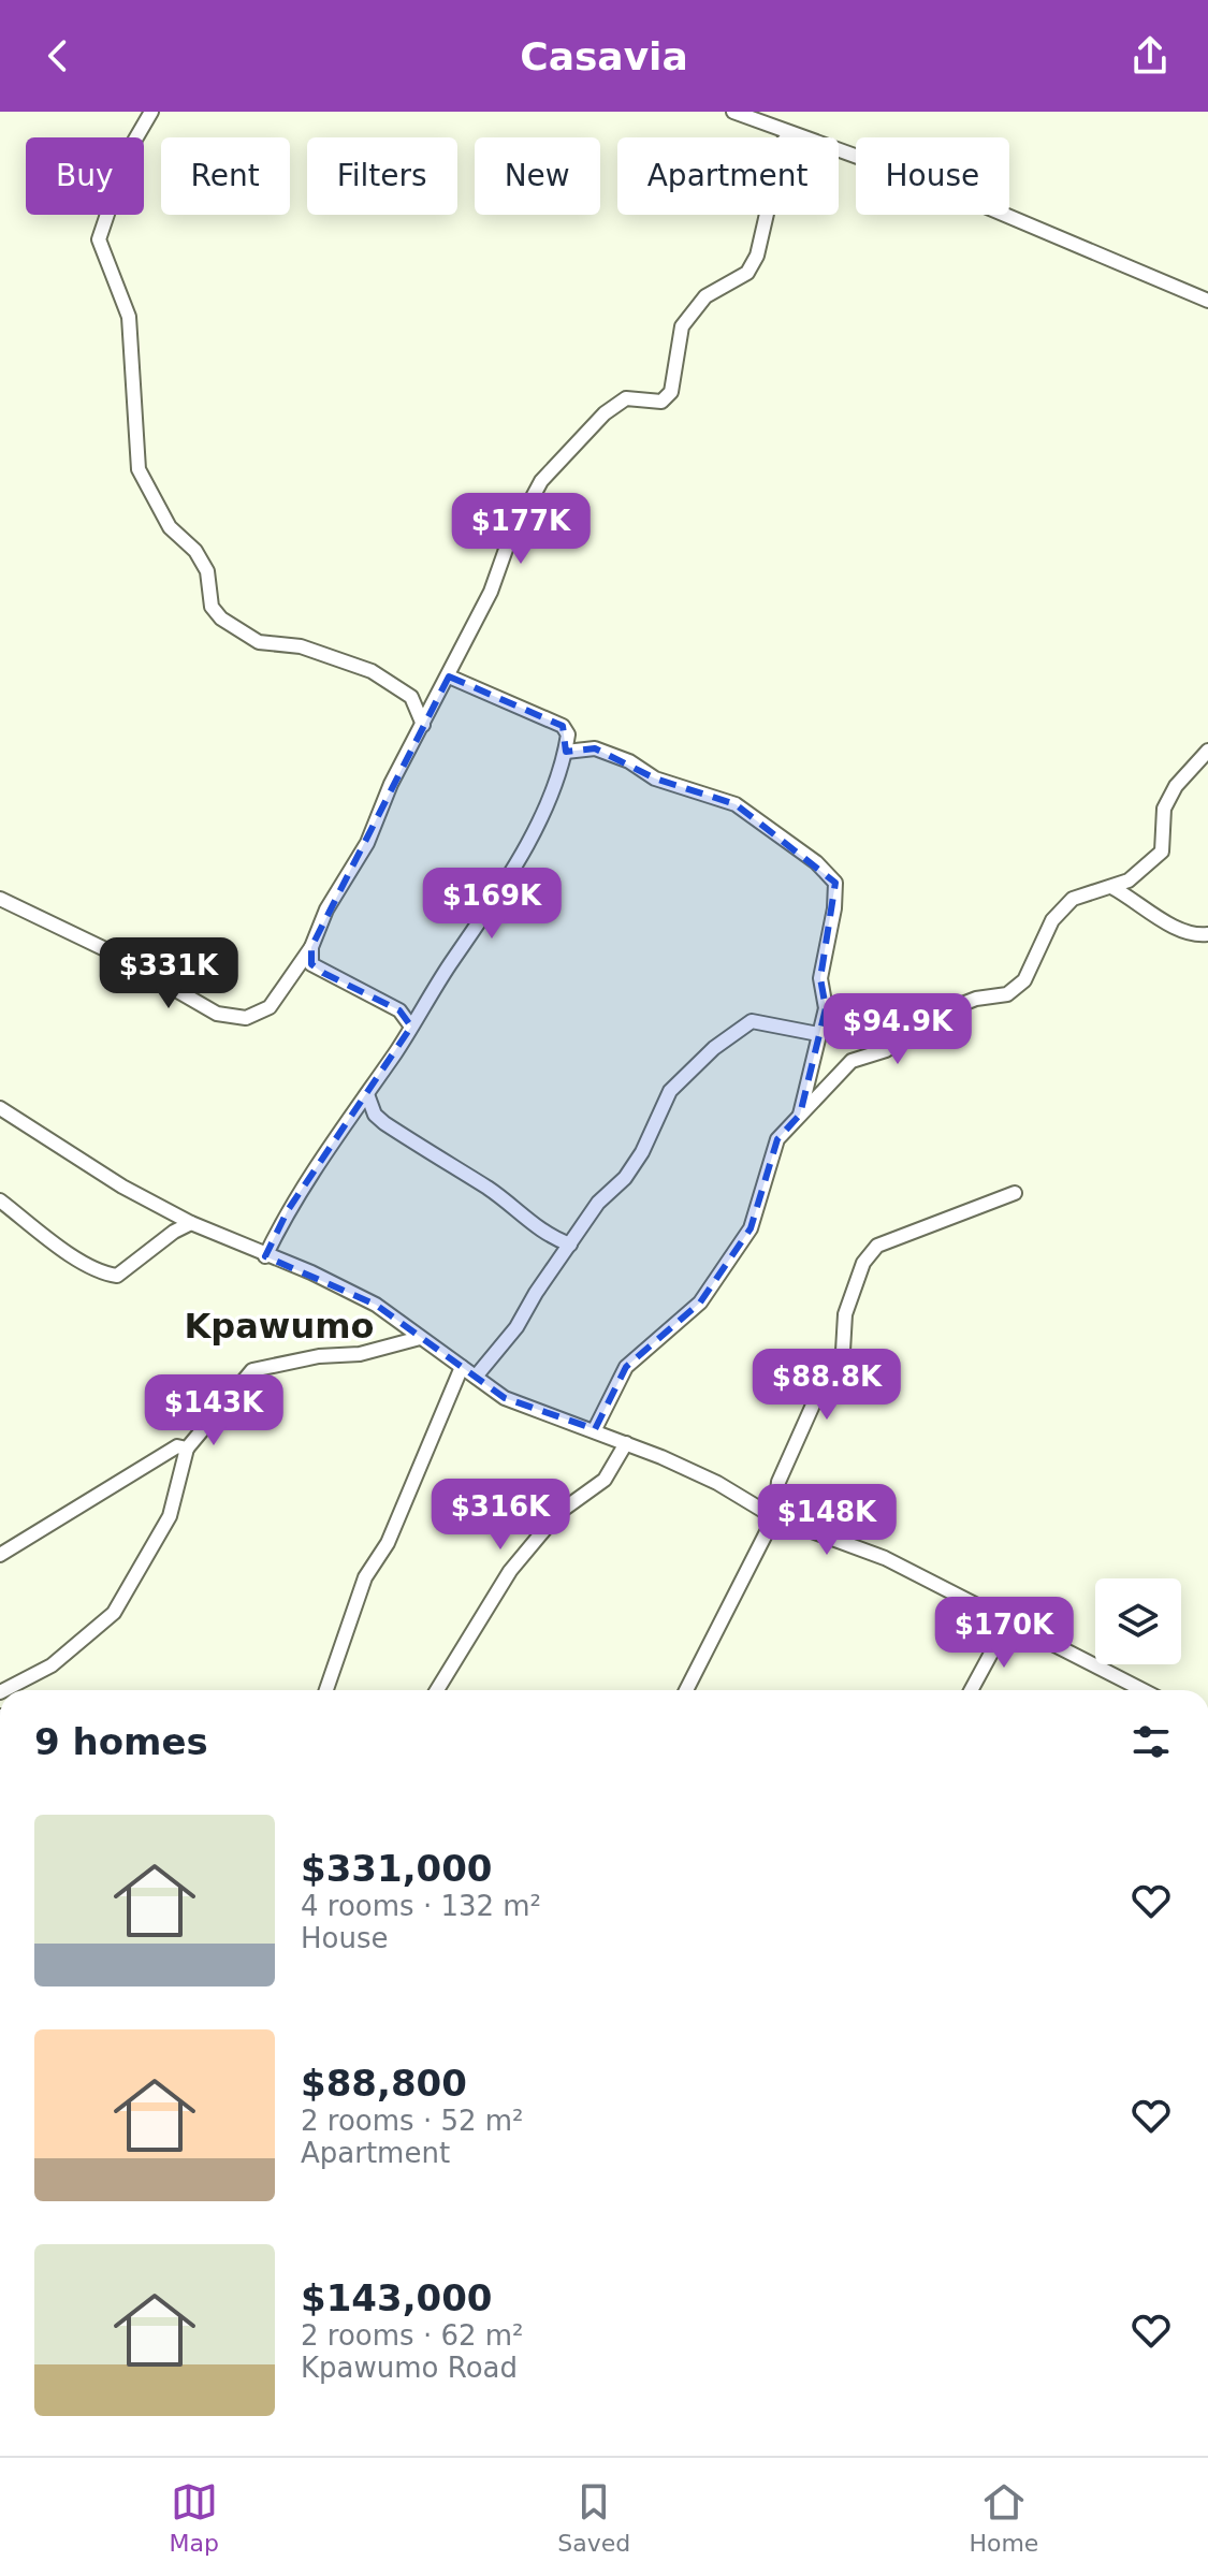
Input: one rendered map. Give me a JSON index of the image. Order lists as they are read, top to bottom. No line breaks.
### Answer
{"districts":["Kpawumo"],"page":{"header":"Casavia","chip":["Buy","Rent","Filters","New","Apartment","House"],"price":["$177K","$169K","$331K","$94.9K","$88.8K","$143K","$316K","$148K","$170K"],"heading":"9 homes","list":[{"name":"$331,000","note":"4 rooms · 132 m² · House"},{"name":"$88,800","note":"2 rooms · 52 m² · Apartment"},{"name":"$143,000","note":"2 rooms · 62 m² · Kpawumo Road"}],"tabs":["Map","Saved","Home"]}}
